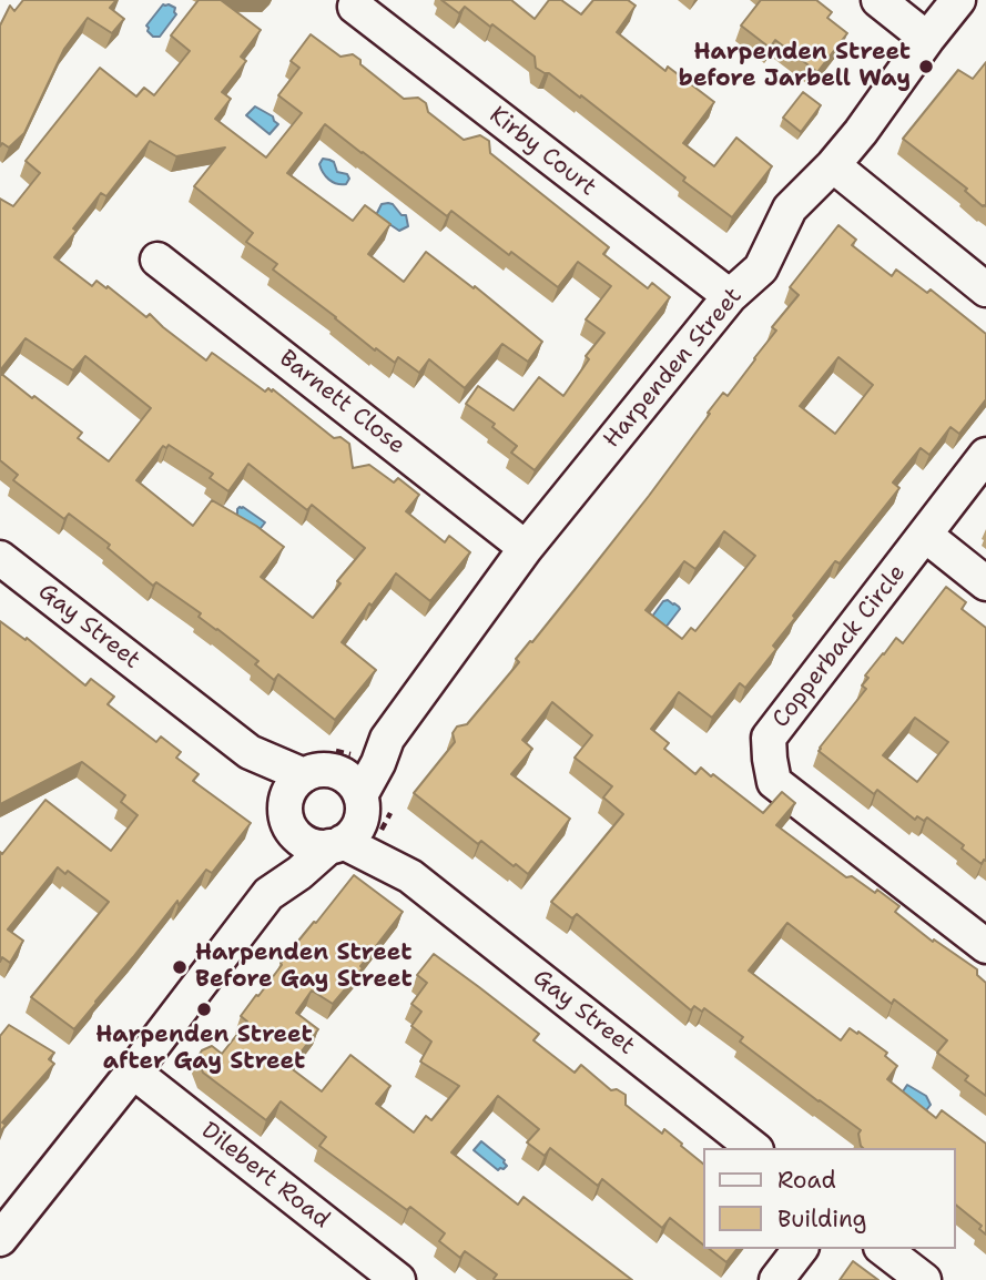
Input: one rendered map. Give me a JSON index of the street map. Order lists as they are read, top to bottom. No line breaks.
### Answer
{"streets":{"street":["Kirby Court","Harpenden Street","Barnett Close","Gay Street","Copperback Circle","Dilebert Road"]},"crossings":[["Kirby Court","Harpenden Street"],["Harpenden Street","Barnett Close"],["Harpenden Street","Gay Street"],["Harpenden Street","Dilebert Road"]],"places":["Harpenden Street before Jarbell Way","Harpenden Street Before Gay Street","Harpenden Street after Gay Street"],"legend":["Road","Building"]}
